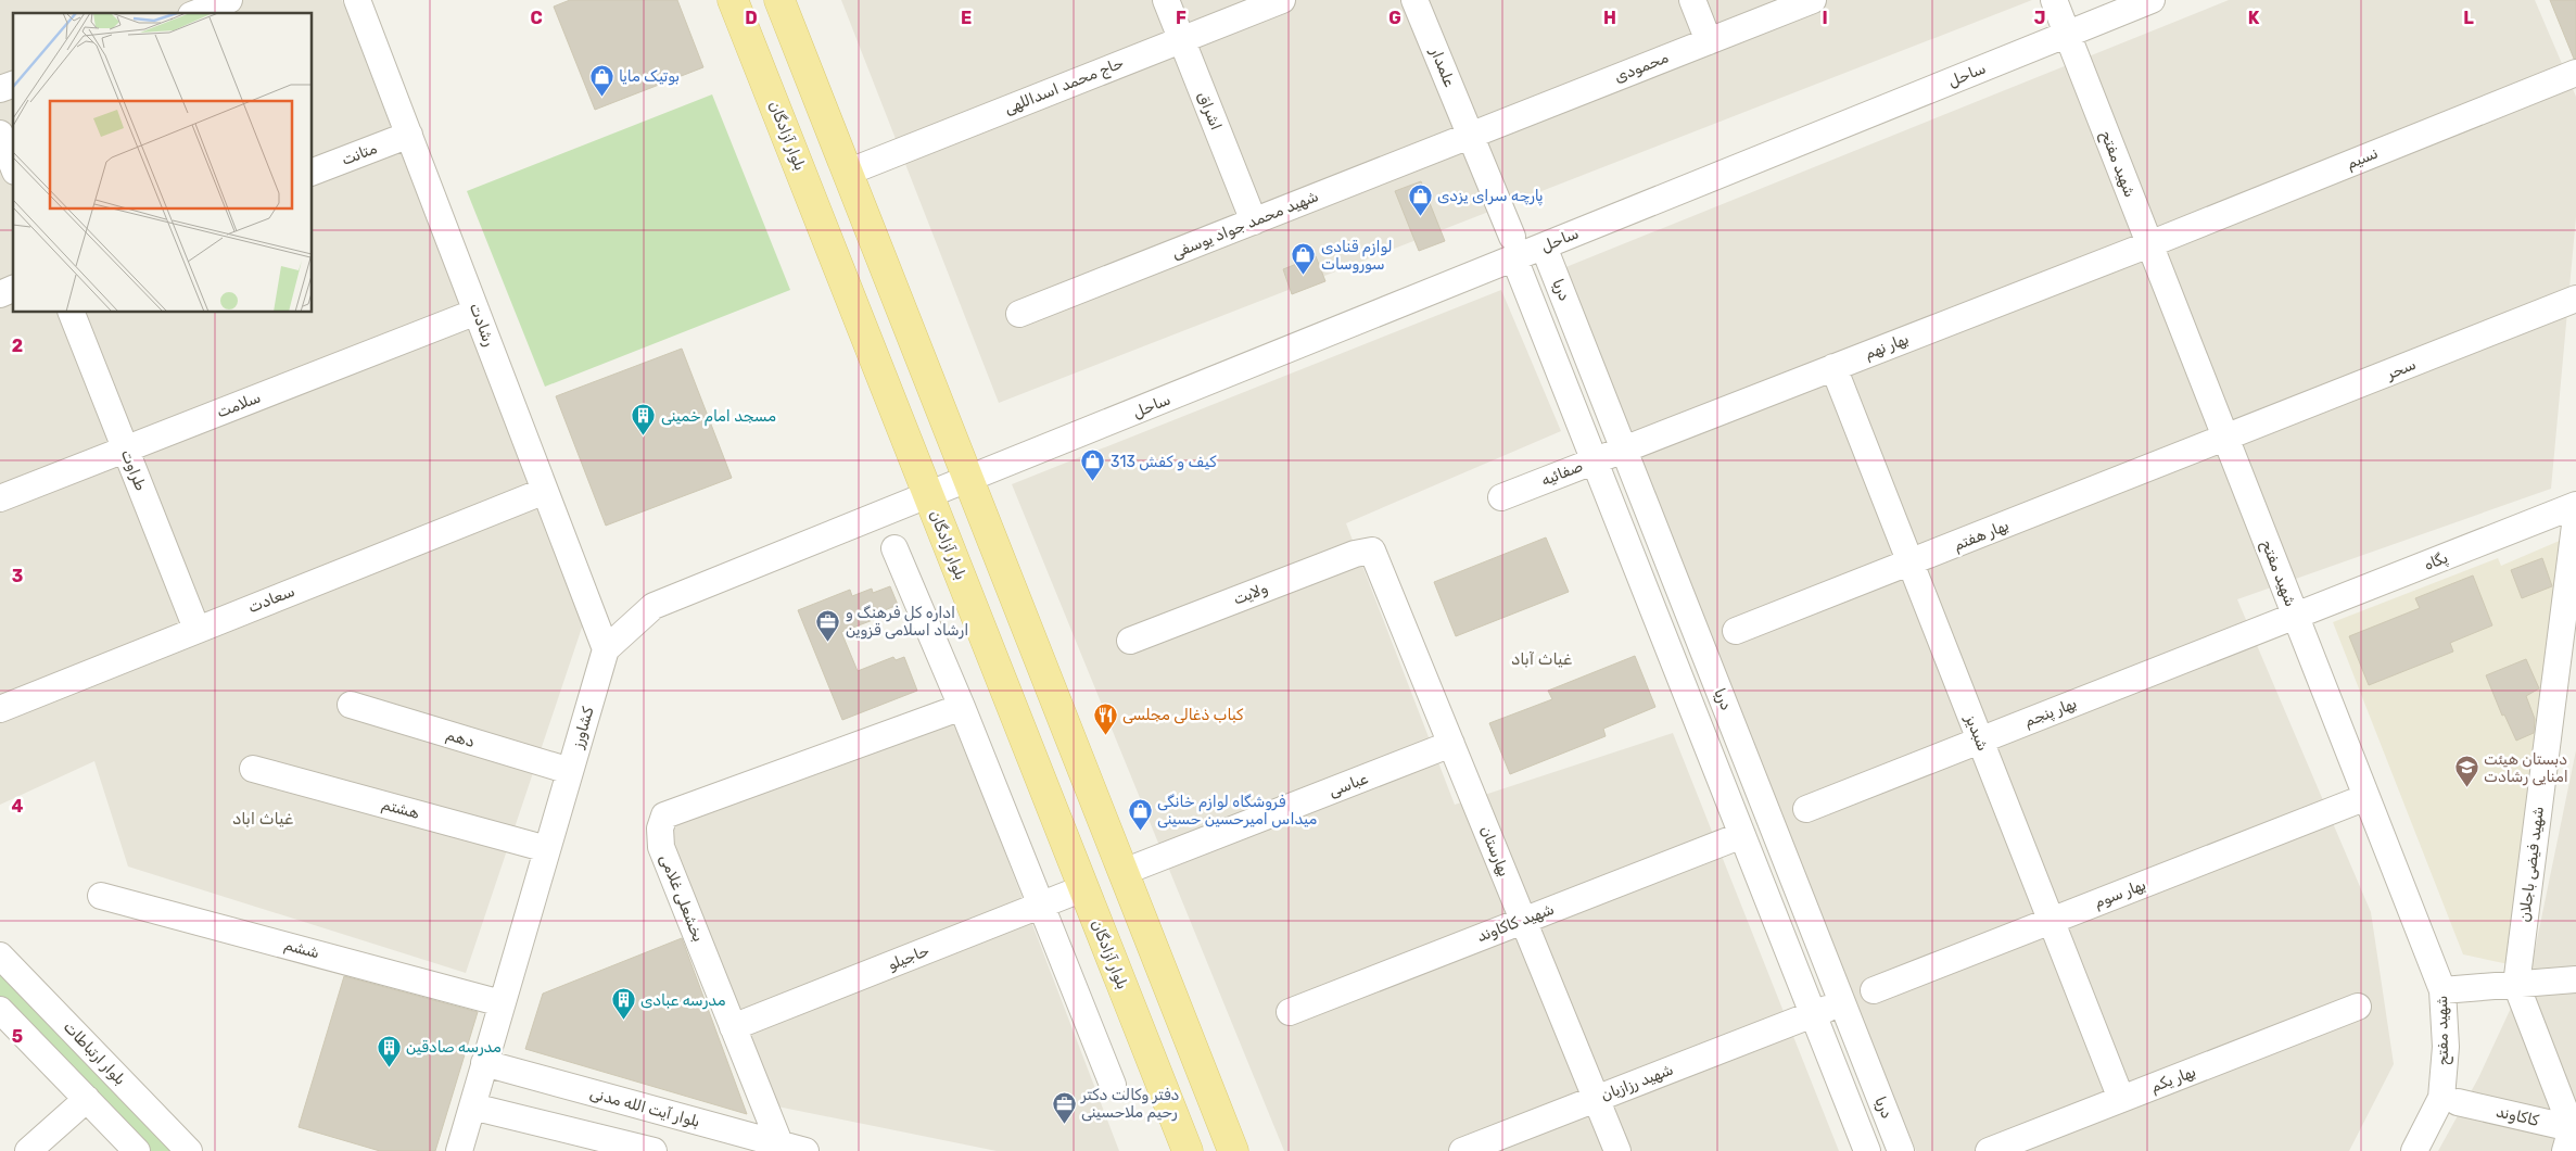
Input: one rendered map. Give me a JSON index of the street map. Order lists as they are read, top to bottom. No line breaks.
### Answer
{"streets":{"main road":["بلوار آزادگان"],"street":["علمدار","محمودی","ساحل","حاج محمد اسداللهی","اشراق","متانت","نسیم","شهید مفتح","شهید محمد جواد یوسفی","دریا","رشادت","بهار نهم","سحر","سلامت","طراوت","صفائیه","بهار هفتم","پگاه","ولایت","سعادت","بهار پنجم","کشاورز","شبدیز","دهم","عباسی","هشتم","بهارستان","شهید فیضی باجلان","بهار سوم","بخشعلی غلامی","شهید کاکاوند","ششم","حاجیلو","بلوار ارتباطات","بهار یکم","شهید رزازیان","بلوار آیت الله مدنی","کاکاوند"]},"crossings":[["علمدار","محمودی"],["علمدار","ساحل"],["علمدار","شهید محمد جواد یوسفی"],["محمودی","شهید محمد جواد یوسفی"],["ساحل","بلوار آزادگان"],["ساحل","شهید مفتح"],["ساحل","دریا"],["حاج محمد اسداللهی","اشراق"],["اشراق","شهید محمد جواد یوسفی"],["بلوار آزادگان","حاجیلو"],["متانت","رشادت"],["نسیم","شهید مفتح"],["نسیم","بهار نهم"],["شهید مفتح","بهار نهم"],["شهید مفتح","سحر"],["شهید مفتح","بهار هفتم"],["شهید مفتح","پگاه"],["شهید مفتح","بهار پنجم"],["شهید مفتح","بهار سوم"],["دریا","بهار نهم"],["دریا","صفائیه"],["دریا","شهید رزازیان"],["رشادت","سلامت"],["رشادت","سعادت"],["رشادت","کشاورز"],["بهار نهم","صفائیه"],["بهار نهم","شبدیز"],["سحر","بهار هفتم"],["سلامت","طراوت"],["طراوت","سعادت"],["بهار هفتم","شبدیز"],["پگاه","بهار پنجم"],["ولایت","بهارستان"],["بهار پنجم","شبدیز"],["کشاورز","دهم"],["کشاورز","هشتم"],["کشاورز","ششم"],["کشاورز","بلوار آیت الله مدنی"],["شبدیز","بهار سوم"],["شبدیز","بهار یکم"],["عباسی","بهارستان"],["بهارستان","شهید کاکاوند"],["بهارستان","شهید رزازیان"],["بخشعلی غلامی","حاجیلو"],["بخشعلی غلامی","بلوار آیت الله مدنی"]],"districts":["غیاث آباد","غیاث اباد"],"places":{"shop":["بوتیک مایا","پارچه سرای یزدی","لوازم قنادی سوروسات","کیف و کفش 313","فروشگاه لوازم خانگی میداس امیرحسین حسینی"],"building":["مسجد امام خمینی","مدرسه عبادی","مدرسه صادقین"],"office":["اداره کل فرهنگ و ارشاد اسلامی قزوین","دفتر وکالت دکتر رحیم ملاحسینی"],"restaurant":["کباب ذغالی مجلسی"],"school or university":["دبستان هیئت امنایی رشادت"]},"grid":{"columns":["C","D","E","F","G","H","I","J","K","L"],"rows":["2","3","4","5"]}}
